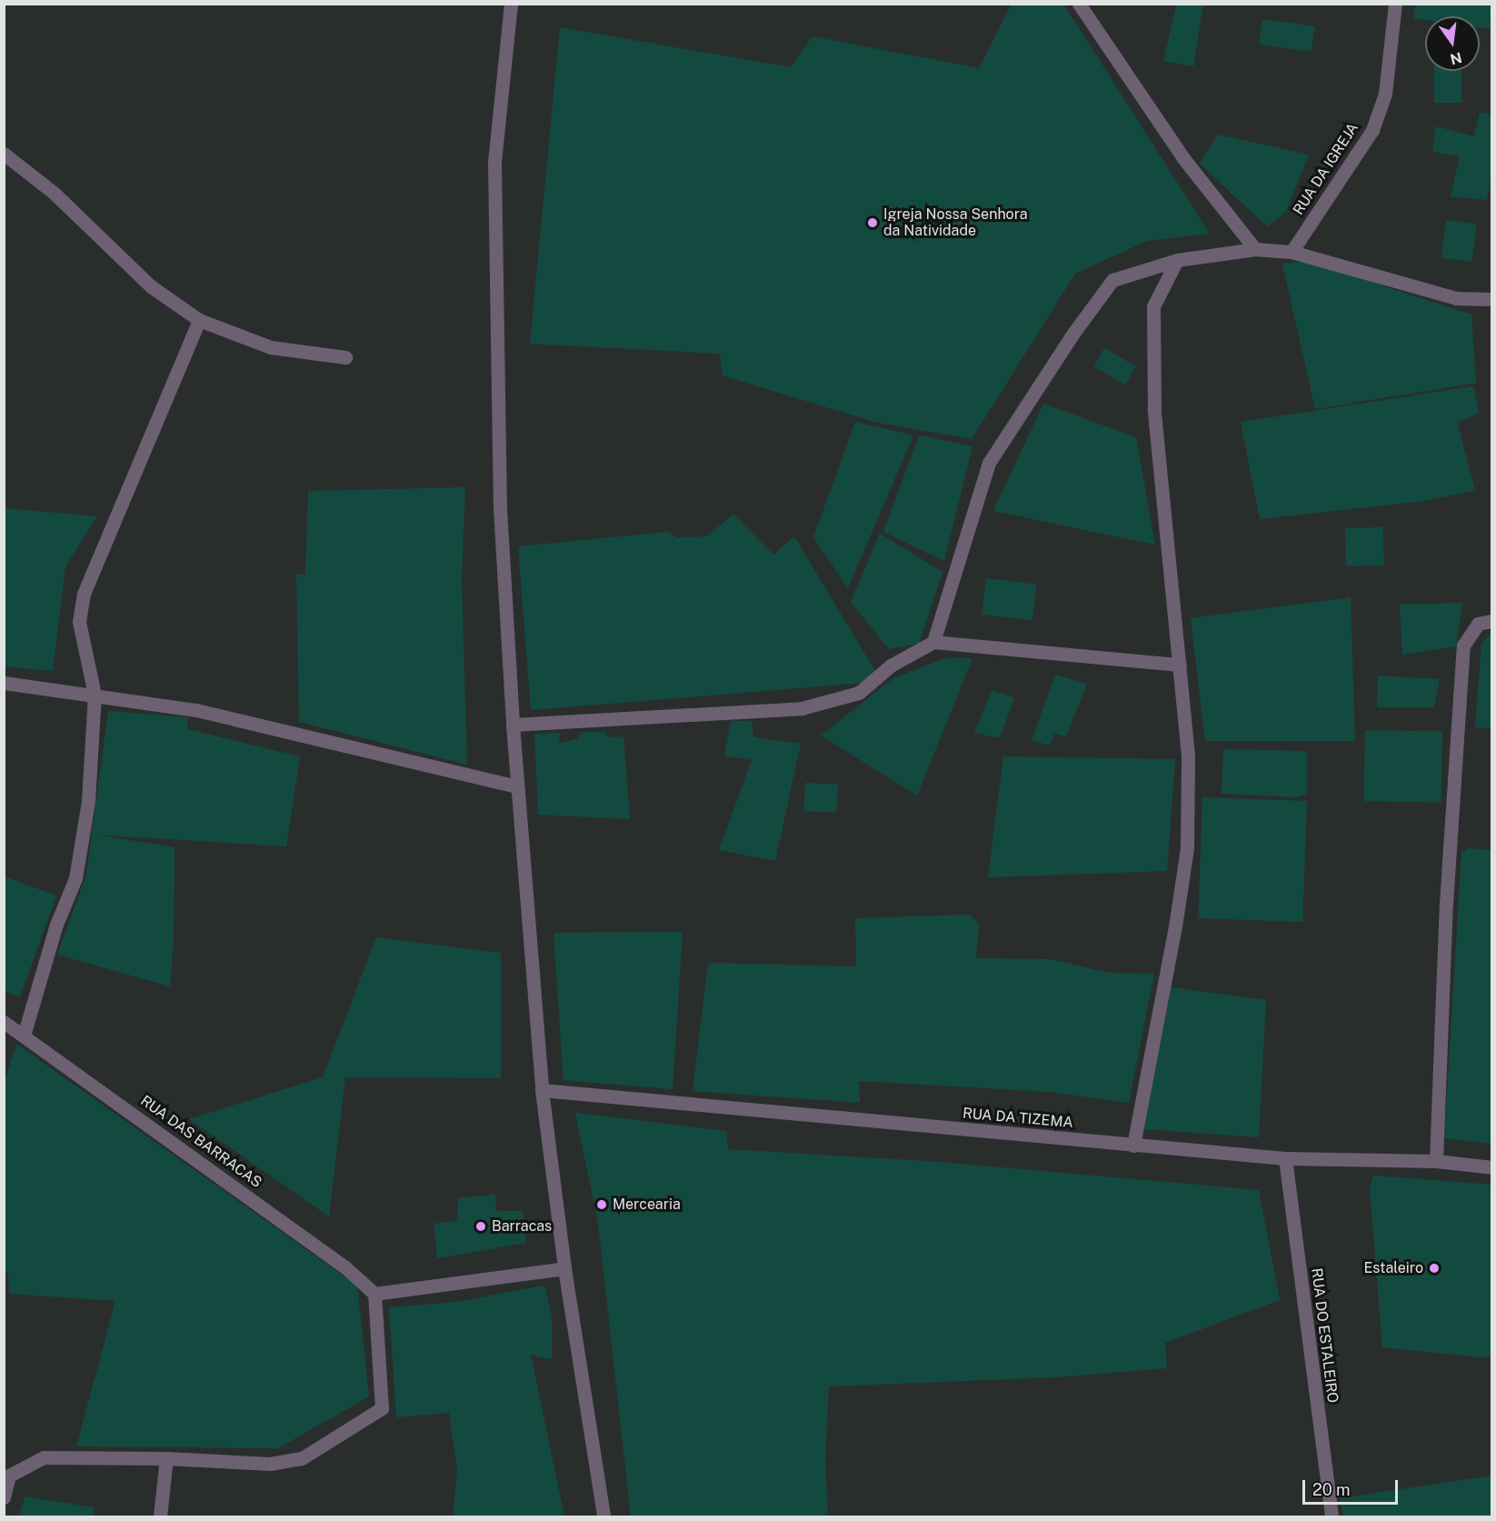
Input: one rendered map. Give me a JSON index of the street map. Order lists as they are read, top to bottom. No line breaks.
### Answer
{"streets":{"street":["RUA DA IGREJA","RUA DA TIZEMA","RUA DAS BARRACAS","RUA DO ESTALEIRO"]},"crossings":[["RUA DA TIZEMA","RUA DO ESTALEIRO"]],"places":["Igreja Nossa Senhora da Natividade","Mercearia","Barracas","Estaleiro"],"scale_bar":"20 m","north":"bottom"}
